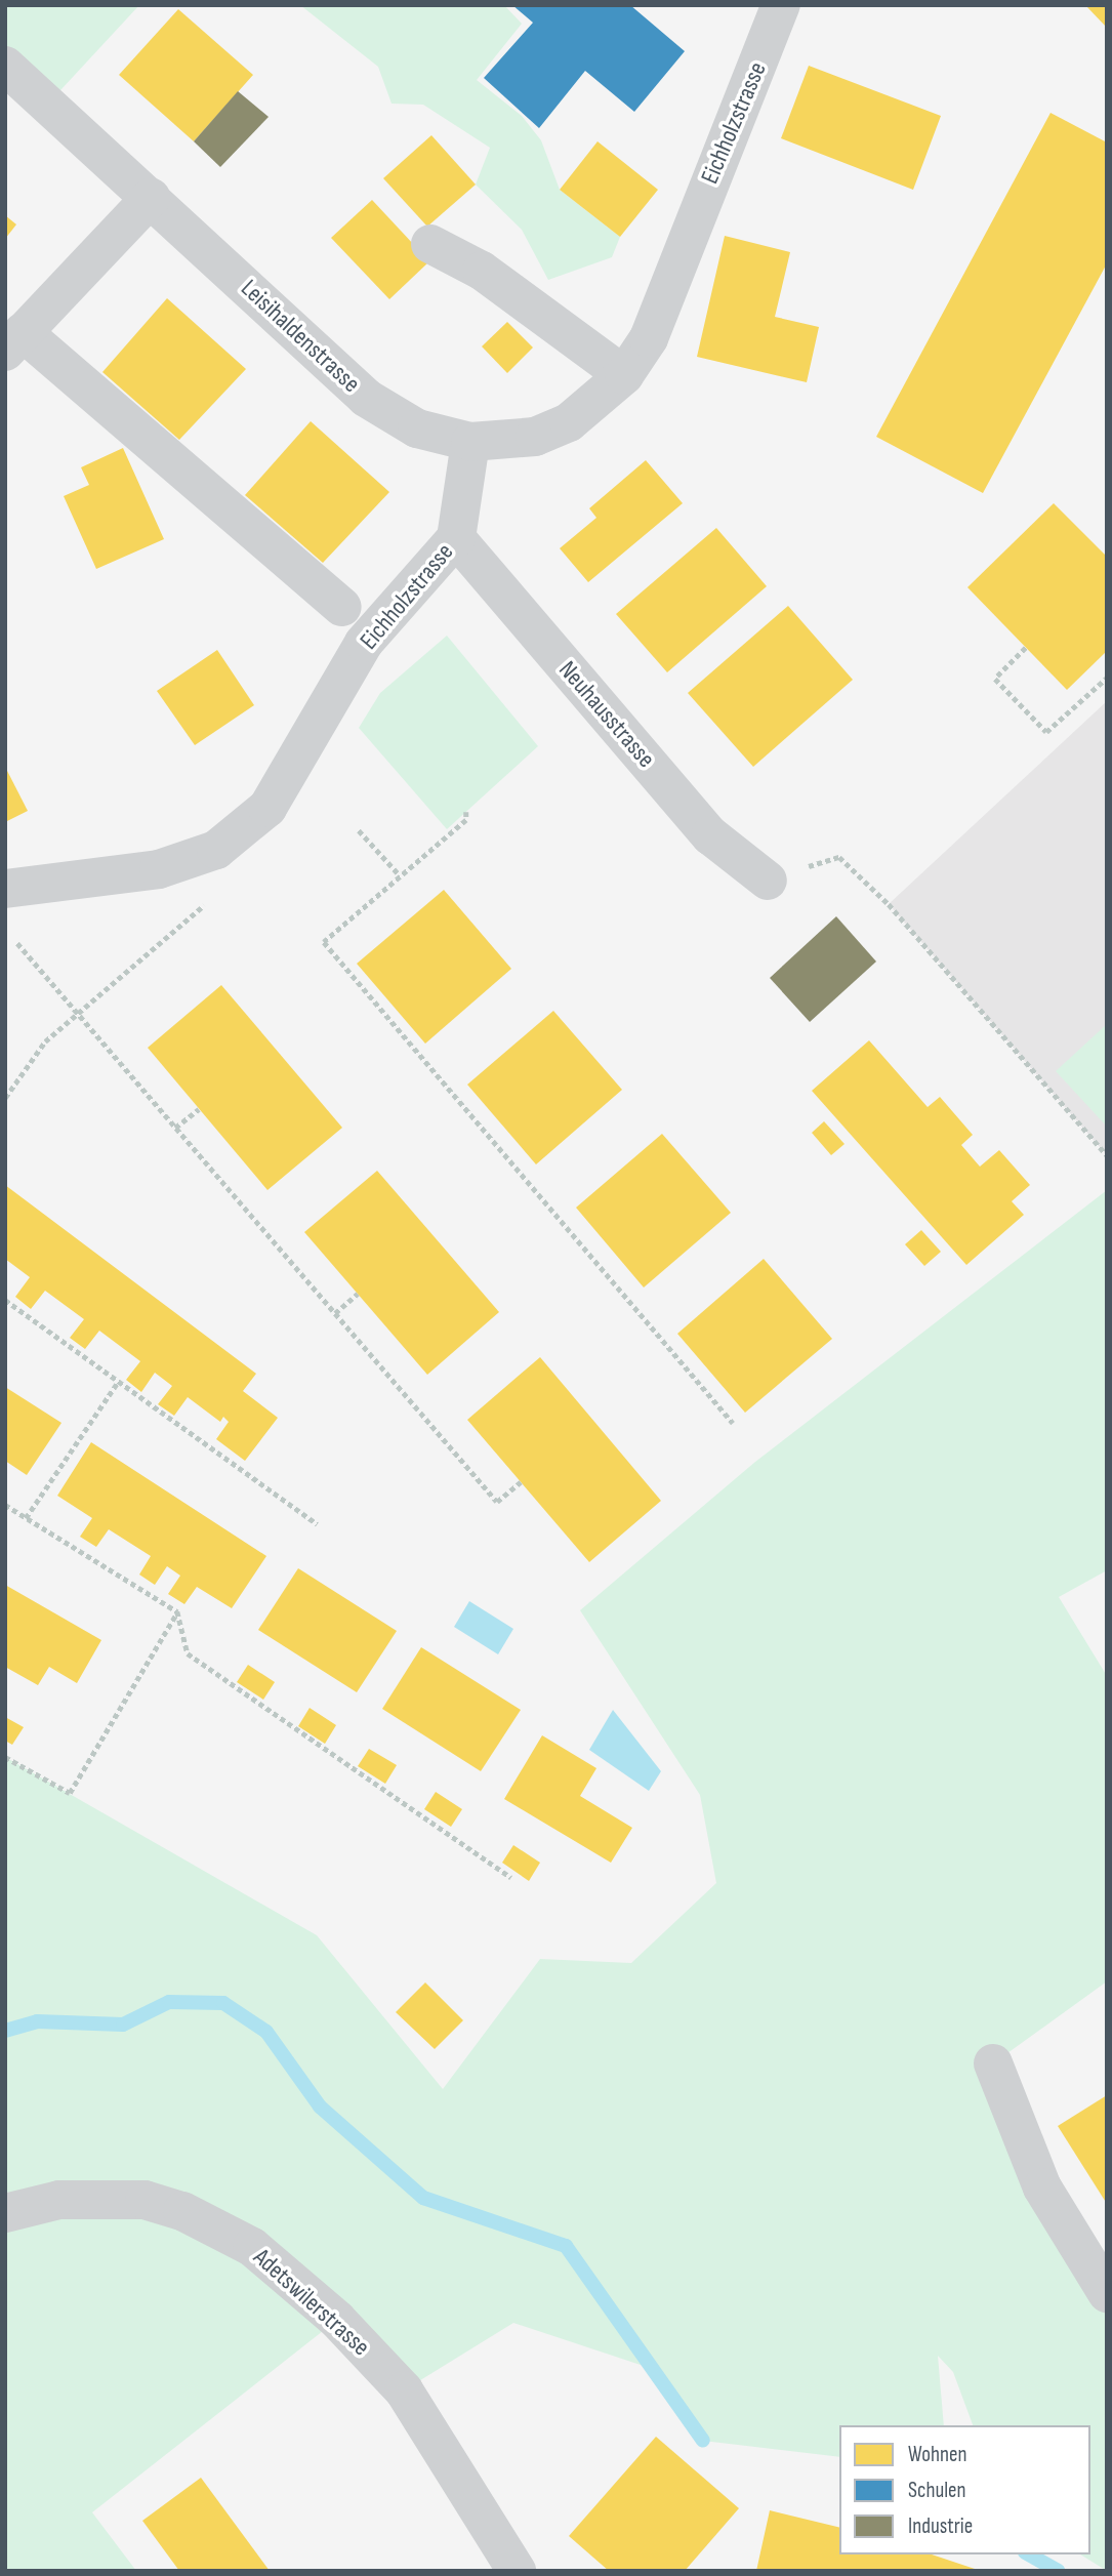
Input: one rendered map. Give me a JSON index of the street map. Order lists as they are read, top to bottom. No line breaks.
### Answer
{"streets":{"street":["Eichholzstrasse","Leisihaldenstrasse","Neuhausstrasse","Adetswilerstrasse"]},"crossings":[["Eichholzstrasse","Leisihaldenstrasse"],["Eichholzstrasse","Neuhausstrasse"]],"legend":["Wohnen","Schulen","Industrie"]}
